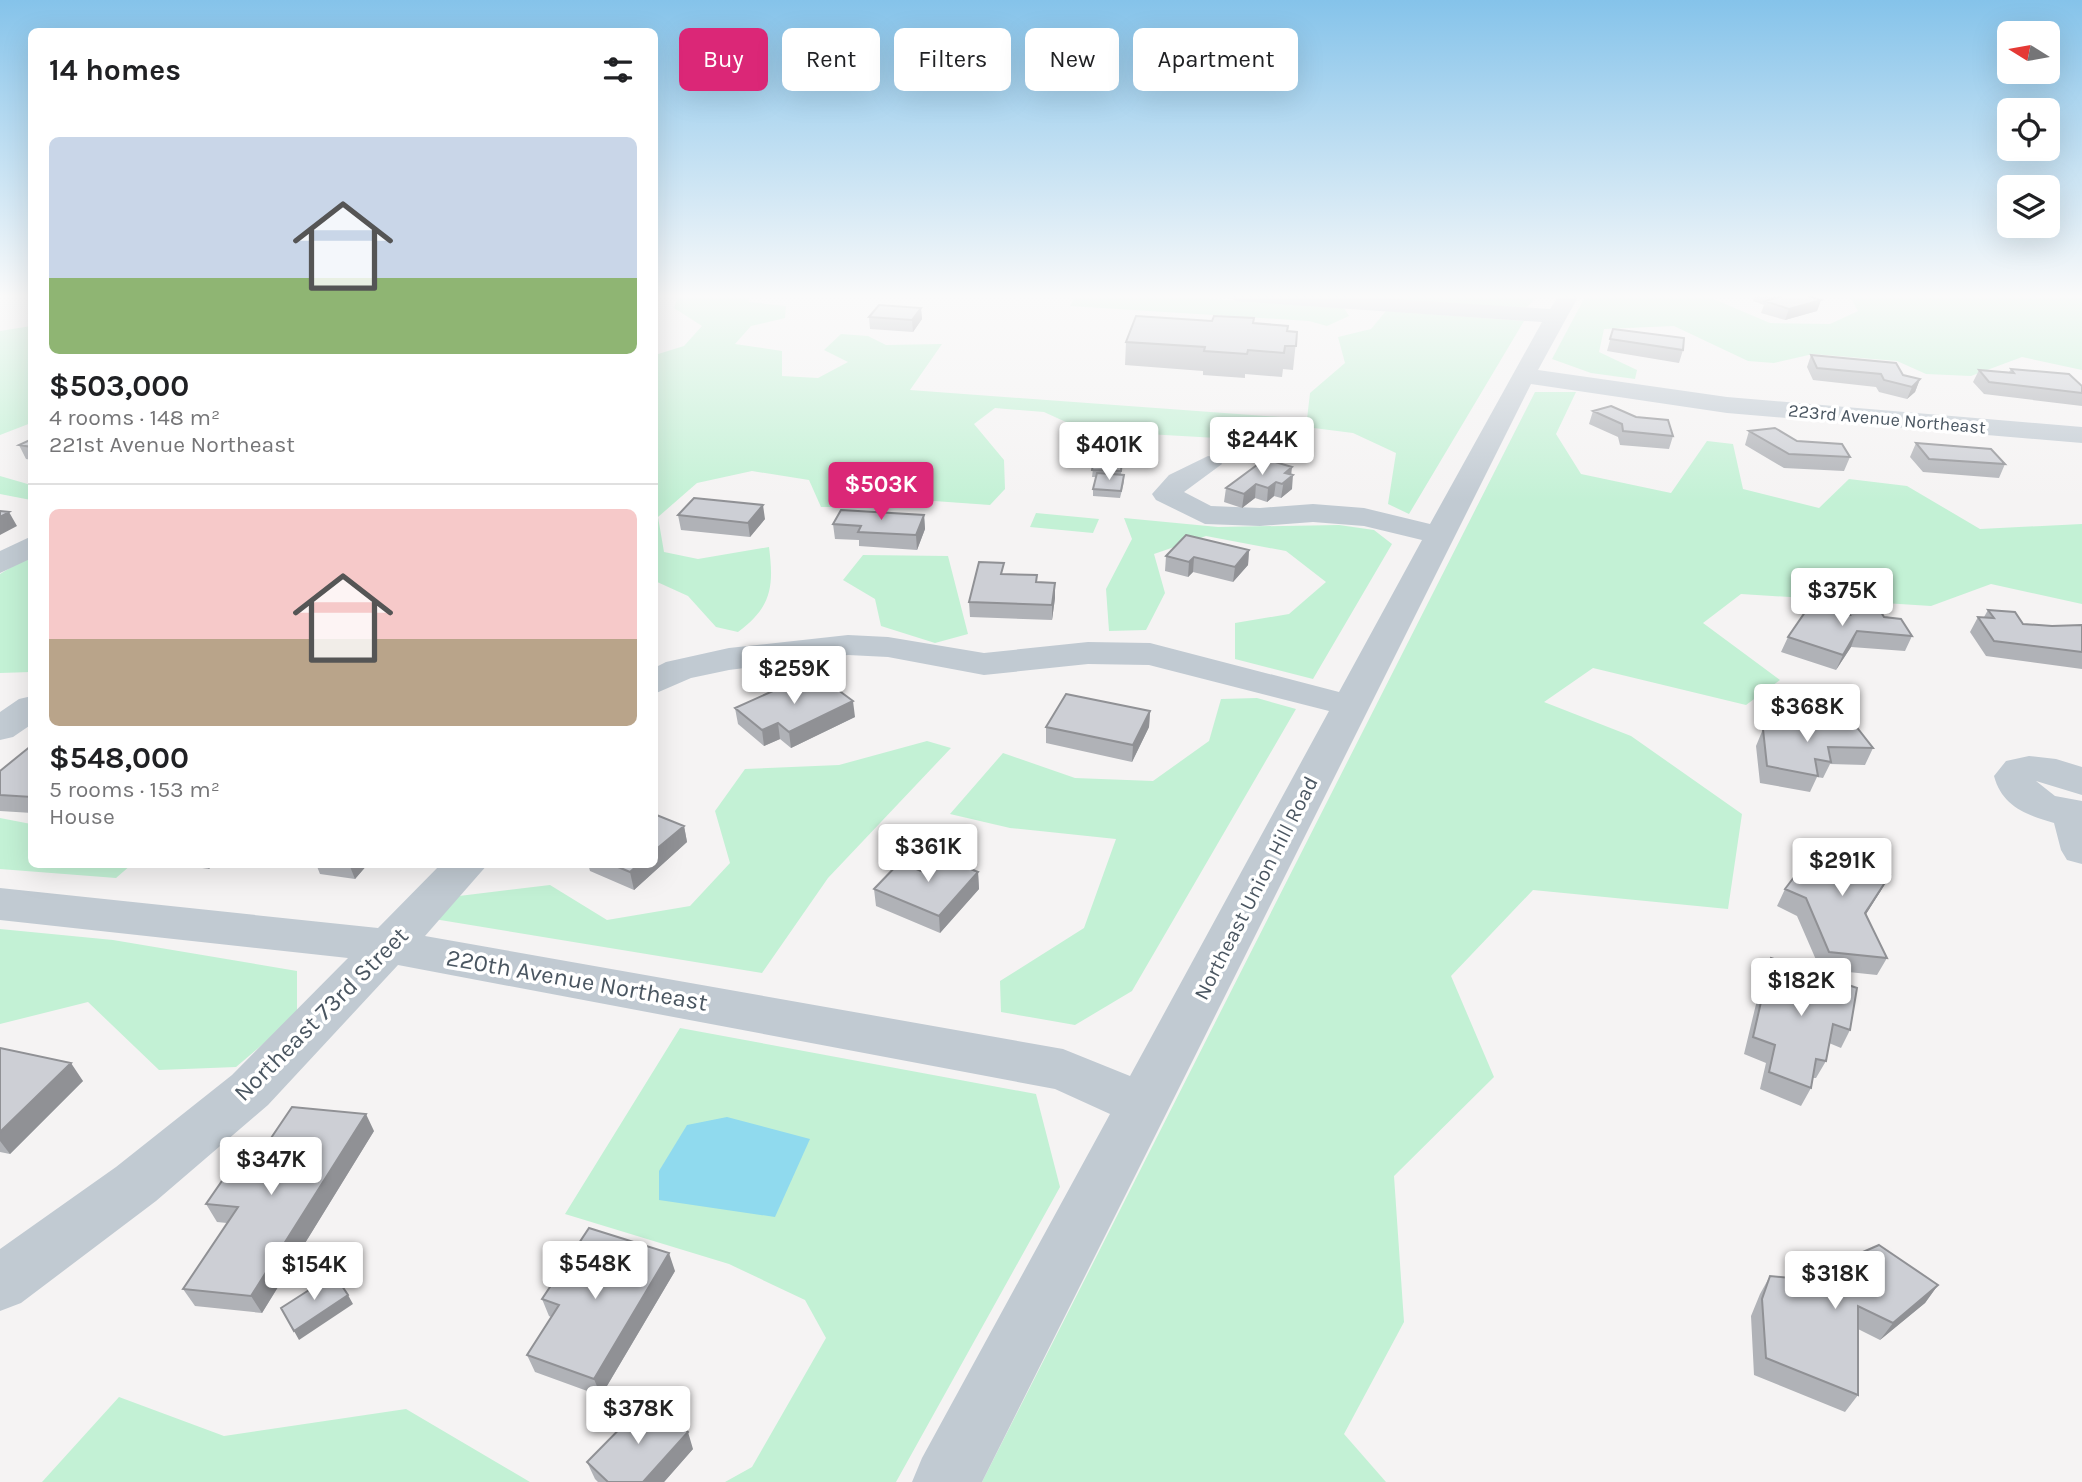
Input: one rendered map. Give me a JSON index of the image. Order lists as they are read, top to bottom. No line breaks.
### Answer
{"streets":{"street":["223rd Avenue Northeast","Northeast Union Hill Road","220th Avenue Northeast","Northeast 73rd Street"]},"crossings":[["223rd Avenue Northeast","Northeast Union Hill Road"],["Northeast Union Hill Road","220th Avenue Northeast"],["220th Avenue Northeast","Northeast 73rd Street"]],"north":"left","page":{"chip":["Buy","Rent","Filters","New","Apartment"],"heading":"14 homes","list":[{"name":"$503,000","note":"4 rooms · 148 m² · 221st Avenue Northeast"},{"name":"$548,000","note":"5 rooms · 153 m² · House"}],"price":["$244K","$401K","$503K","$375K","$259K","$368K","$361K","$291K","$182K","$347K","$548K","$154K","$318K","$378K"]}}
